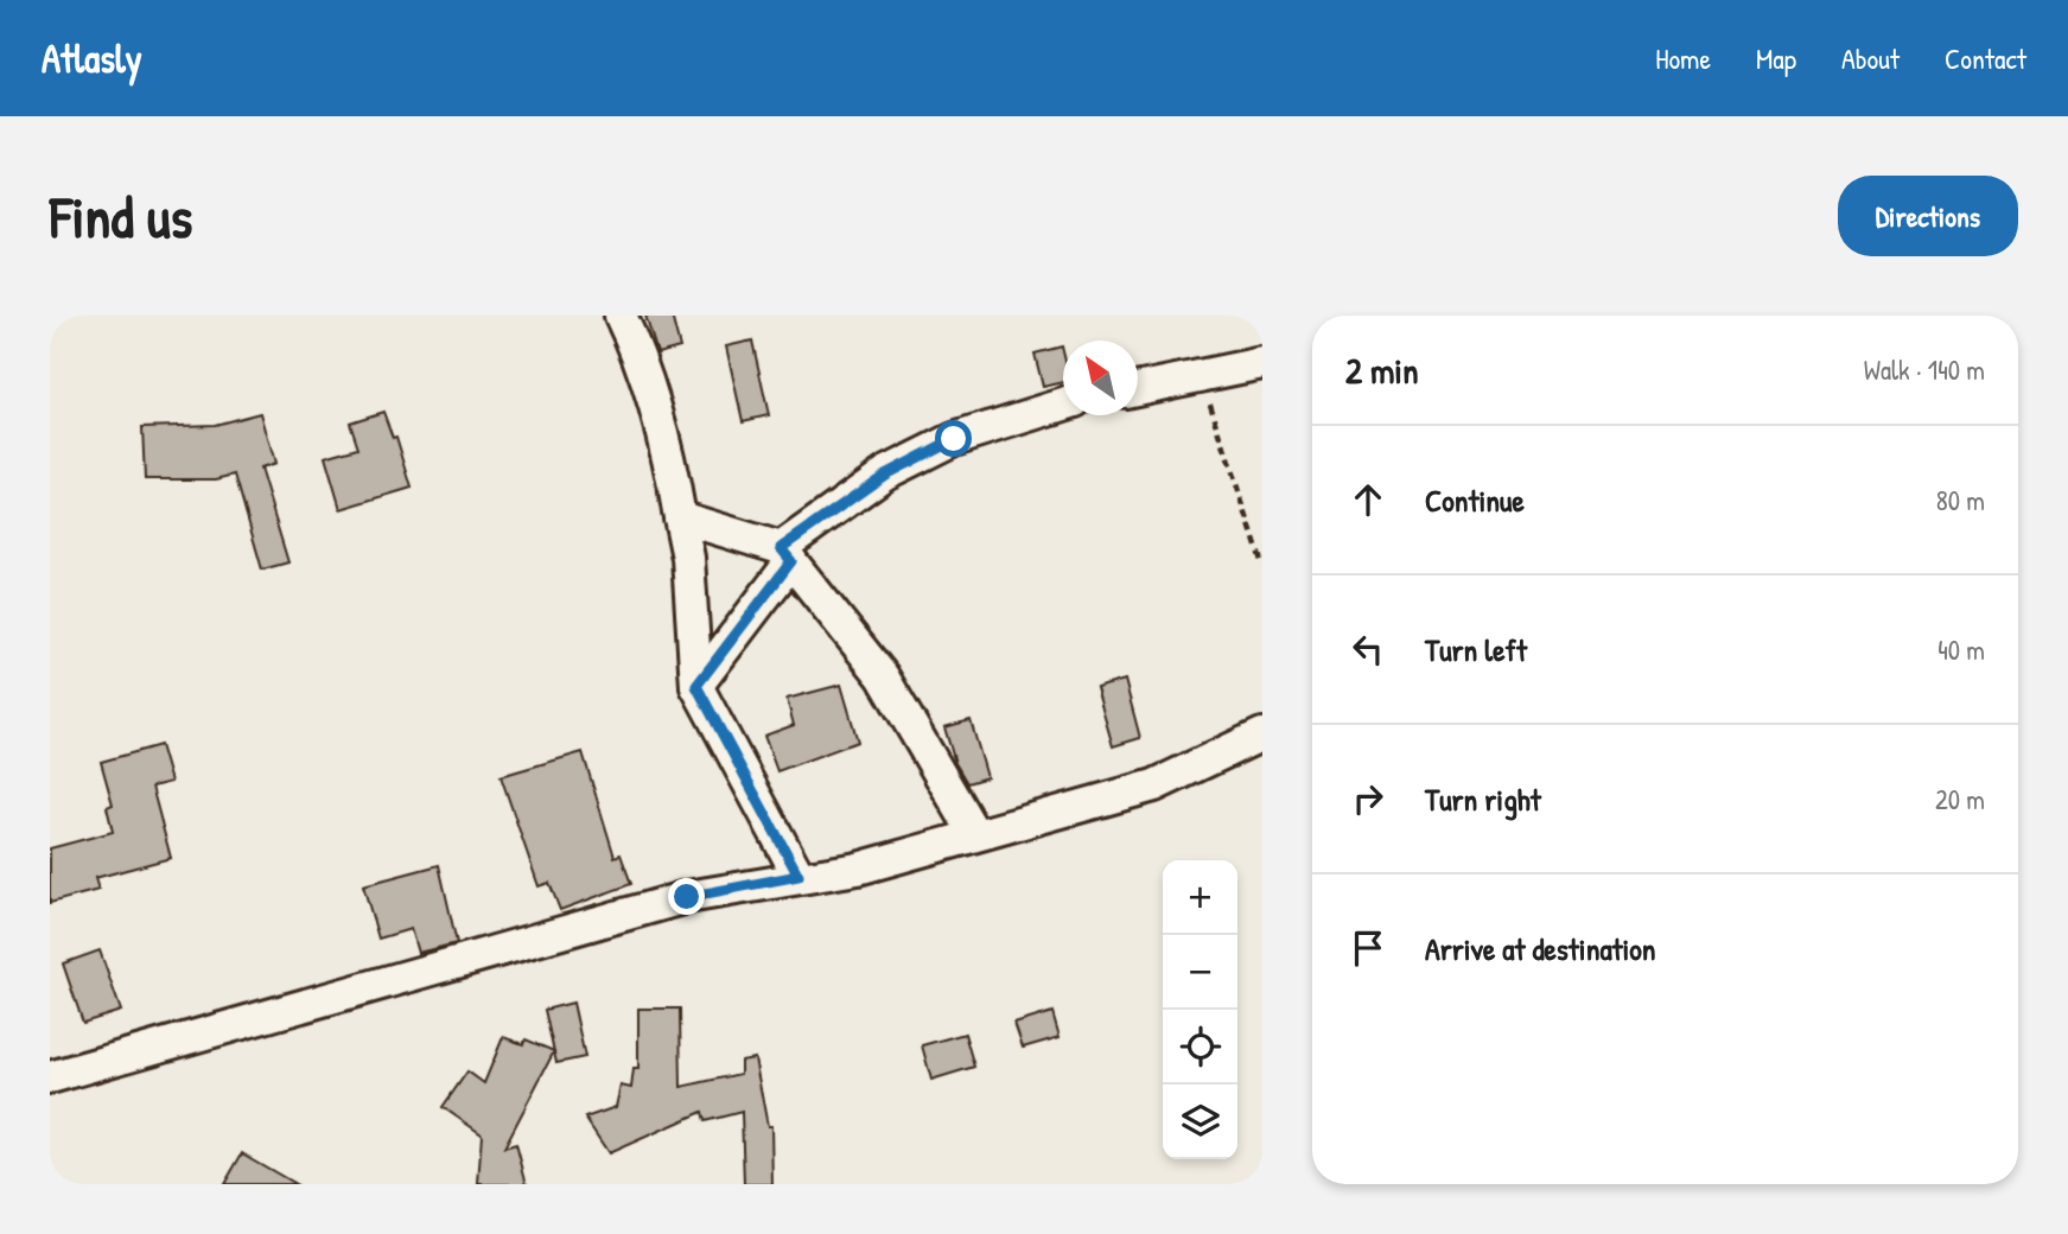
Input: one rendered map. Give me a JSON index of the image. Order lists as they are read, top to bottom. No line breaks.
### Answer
{"north":"top left","page":{"header":"Atlasly","nav":["Home","Map","About","Contact"],"buttons":"Directions","title":"Find us","heading":["2 min","Walk · 140 m"],"list":[["Continue","80 m"],["Turn left","40 m"],["Turn right","20 m"],"Arrive at destination"],"map_buttons":["+","−"]}}
